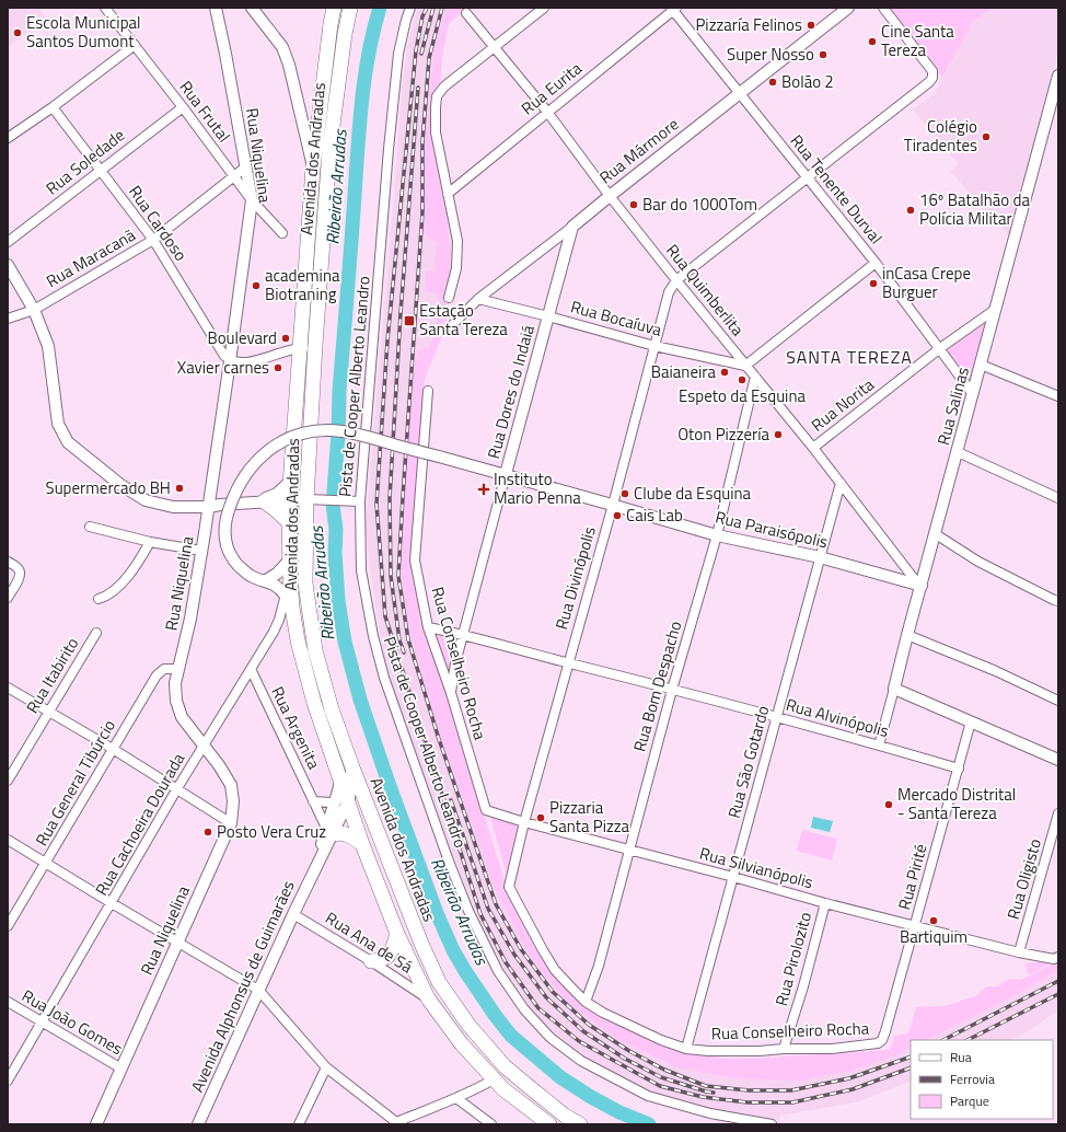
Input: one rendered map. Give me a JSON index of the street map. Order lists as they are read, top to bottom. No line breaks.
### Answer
{"streets":{"main road":["Avenida dos Andradas"],"street":["Rua Eurita","Rua Frutal","Rua Mármore","Rua Niquelina","Rua Soledade","Rua Tenente Durval","Rua Cardoso","Rua Maracanã","Rua Quimberlita","Rua Bocaíuva","Pista de Cooper Alberto Leandro","Rua Dores do Indaiá","Rua Norita","Rua Salinas","Rua Paraisópolis","Rua Divinópolis","Rua Conselheiro Rocha","Rua Itabirito","Rua Bom Despacho","Rua Alvinópolis","Rua Argenita","Rua São Gotardo","Rua General Tibúrcio","Rua Cachoeira Dourada","Rua Silvianópolis","Rua Pirité","Rua Oligisto","Rua Ana de Sá","Rua Pirolozito","Avenida Alphonsus de Guimarães","Rua João Gomes"]},"crossings":[["Rua Eurita","Rua Tenente Durval"],["Rua Eurita","Rua Quimberlita"],["Rua Frutal","Rua Niquelina"],["Rua Frutal","Rua Soledade"],["Rua Frutal","Rua Maracanã"],["Rua Mármore","Rua Tenente Durval"],["Rua Mármore","Rua Quimberlita"],["Rua Mármore","Rua Bocaíuva"],["Rua Mármore","Rua Dores do Indaiá"],["Rua Niquelina","Rua Cardoso"],["Rua Niquelina","Rua Maracanã"],["Rua Niquelina","Rua General Tibúrcio"],["Rua Niquelina","Rua Cachoeira Dourada"],["Rua Niquelina","Rua João Gomes"],["Avenida dos Andradas","Rua Cachoeira Dourada"],["Avenida dos Andradas","Rua Ana de Sá"],["Avenida dos Andradas","Avenida Alphonsus de Guimarães"],["Rua Soledade","Rua Cardoso"],["Rua Tenente Durval","Rua Norita"],["Rua Tenente Durval","Rua Salinas"],["Rua Cardoso","Rua Maracanã"],["Rua Quimberlita","Rua Bocaíuva"],["Rua Quimberlita","Rua Norita"],["Rua Quimberlita","Rua Salinas"],["Rua Quimberlita","Rua Paraisópolis"],["Rua Quimberlita","Rua Divinópolis"],["Rua Quimberlita","Rua Bom Despacho"],["Rua Quimberlita","Rua São Gotardo"],["Rua Bocaíuva","Rua Dores do Indaiá"],["Rua Bocaíuva","Rua Divinópolis"],["Rua Dores do Indaiá","Rua Paraisópolis"],["Rua Dores do Indaiá","Rua Conselheiro Rocha"],["Rua Dores do Indaiá","Rua Alvinópolis"],["Rua Norita","Rua Salinas"],["Rua Salinas","Rua Paraisópolis"],["Rua Salinas","Rua Alvinópolis"],["Rua Paraisópolis","Rua Divinópolis"],["Rua Paraisópolis","Rua Bom Despacho"],["Rua Paraisópolis","Rua São Gotardo"],["Rua Divinópolis","Rua Conselheiro Rocha"],["Rua Divinópolis","Rua Alvinópolis"],["Rua Divinópolis","Rua Silvianópolis"],["Rua Conselheiro Rocha","Rua Bom Despacho"],["Rua Conselheiro Rocha","Rua Alvinópolis"],["Rua Conselheiro Rocha","Rua São Gotardo"],["Rua Conselheiro Rocha","Rua Silvianópolis"],["Rua Conselheiro Rocha","Rua Pirité"],["Rua Conselheiro Rocha","Rua Pirolozito"],["Rua Bom Despacho","Rua Alvinópolis"],["Rua Bom Despacho","Rua Silvianópolis"],["Rua Alvinópolis","Rua São Gotardo"],["Rua Alvinópolis","Rua Pirité"],["Rua Argenita","Rua Cachoeira Dourada"],["Rua Argenita","Avenida Alphonsus de Guimarães"],["Rua São Gotardo","Rua Silvianópolis"],["Rua Cachoeira Dourada","Rua João Gomes"],["Rua Silvianópolis","Rua Pirité"],["Rua Silvianópolis","Rua Oligisto"],["Rua Silvianópolis","Rua Pirolozito"],["Rua Ana de Sá","Avenida Alphonsus de Guimarães"]],"districts":["SANTA TEREZA"],"water":["Ribeirão Arrudas"],"places":{"other":["Pizzaría Felinos","Escola Municipal Santos Dumont","Cine Santa Tereza","Super Nosso","Bolão 2","Colégio Tiradentes","Bar do 1000Tom","16º Batalhão da Polícia Militar","inCasa Crepe Burguer","academina Biotraning","Boulevard","Xavier carnes","Baianeira","Espeto da Esquina","Oton Pizzería","Supermercado BH","Clube da Esquina","Cais Lab","Mercado Distrital - Santa Tereza","Pizzaria Santa Pizza","Posto Vera Cruz","Bartiquim"],"transit":["Estação Santa Tereza"],"health":["Instituto Mario Penna"]},"legend":["Rua","Ferrovia","Parque"]}
